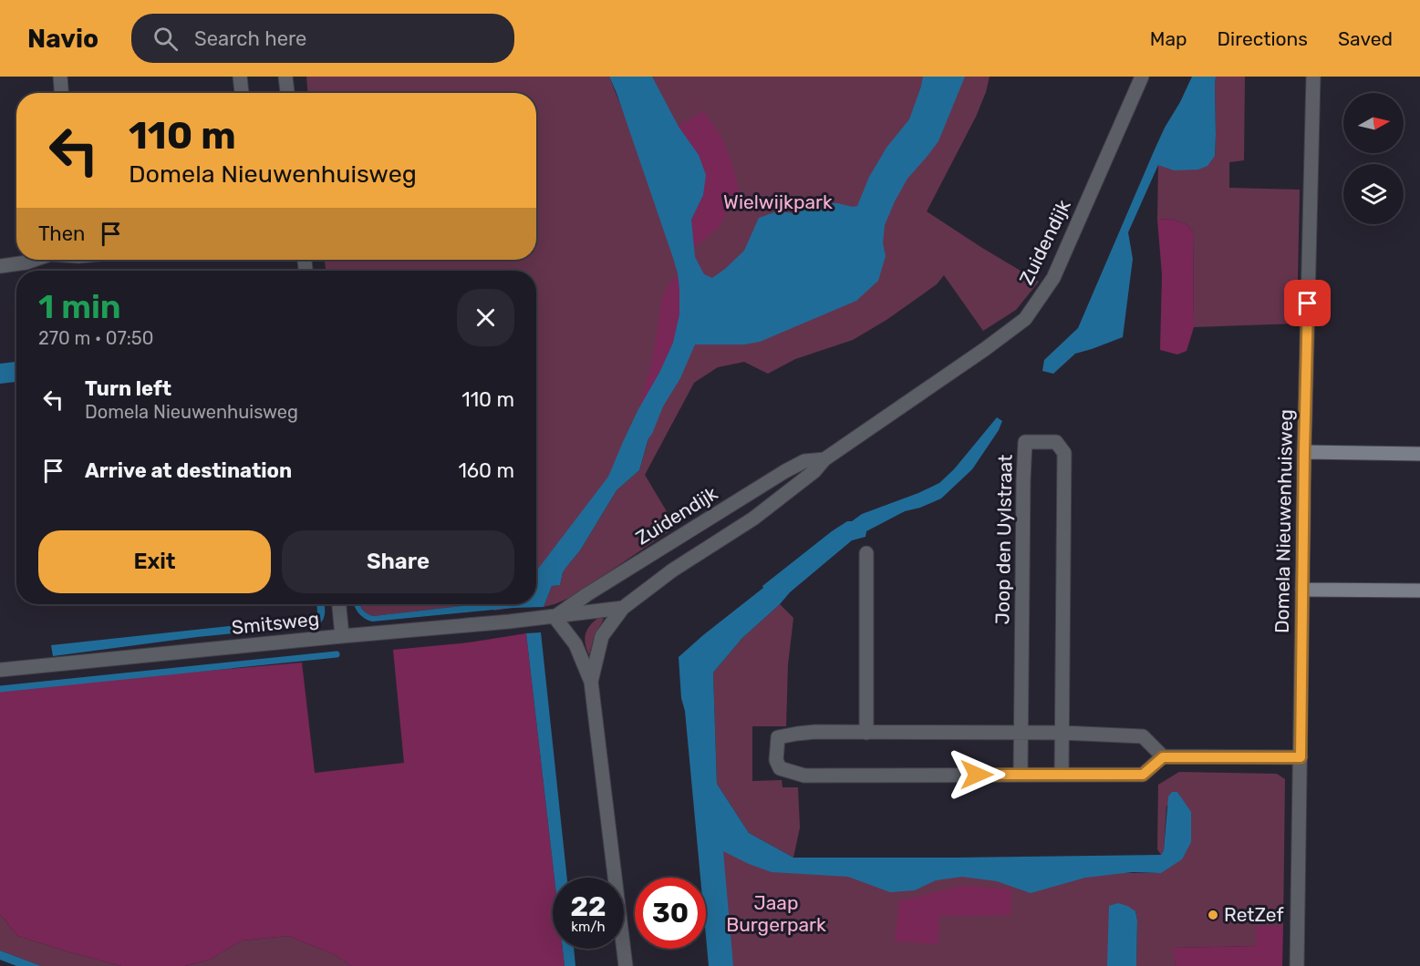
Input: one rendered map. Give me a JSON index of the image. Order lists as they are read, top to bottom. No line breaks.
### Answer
{"streets":{"street":["Zuidendijk","Domela Nieuwenhuisweg","Joop den Uylstraat","Smitsweg"]},"crossings":[["Zuidendijk","Smitsweg"]],"parks":["Wielwijkpark","Jaap Burgerpark"],"places":["RetZef"],"north":"right","page":{"header":"Navio","search":"Search here","nav":["Map","Directions","Saved"],"turn":["110 m","Domela Nieuwenhuisweg"],"then":"Then","heading":["1 min","270 m · 07:50"],"list":[{"name":"Turn left","note":"Domela Nieuwenhuisweg","value":"110 m"},{"name":"Arrive at destination","value":"160 m"}],"buttons":["Exit","Share"],"speed":"22 km/h","limit":"30"}}
